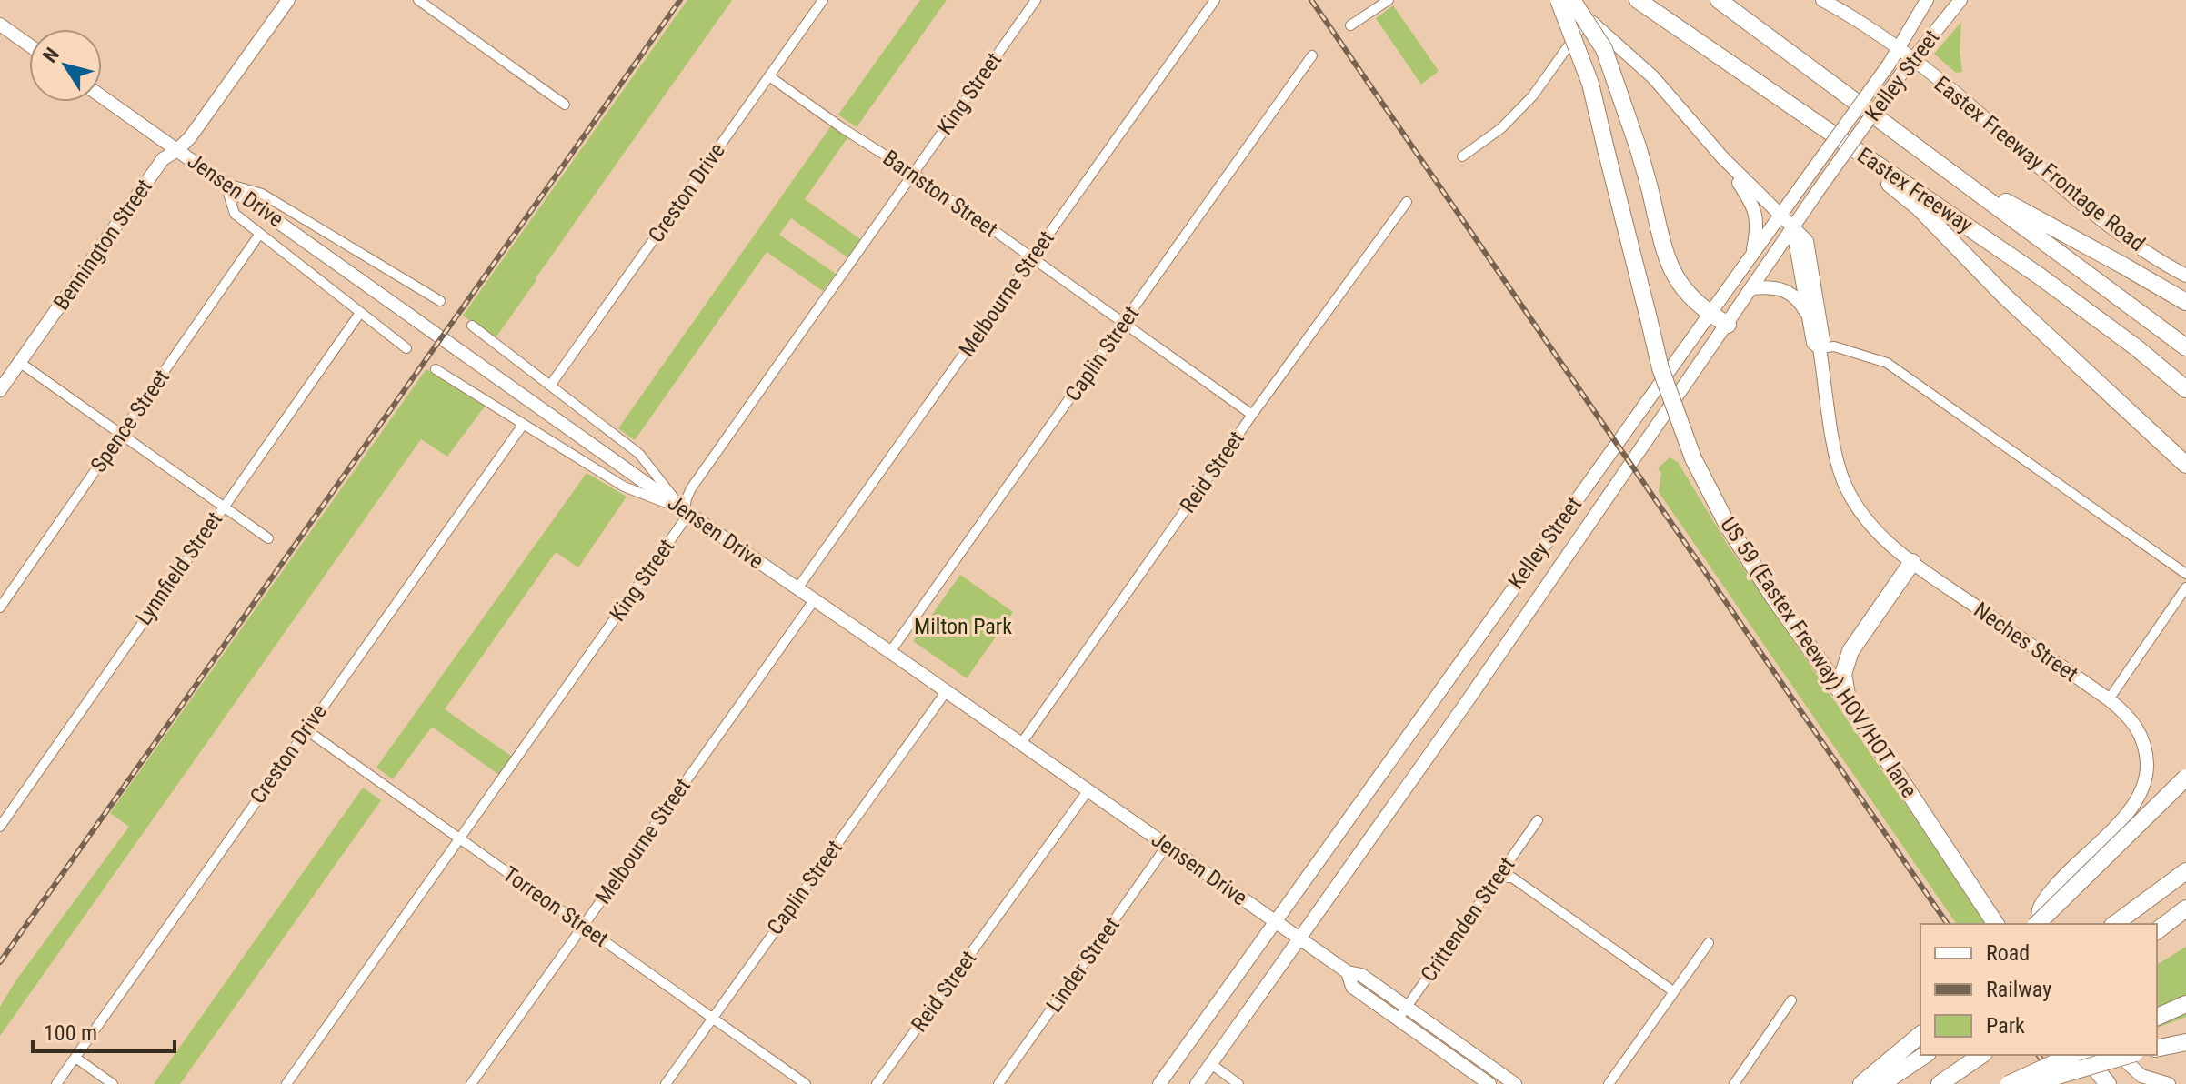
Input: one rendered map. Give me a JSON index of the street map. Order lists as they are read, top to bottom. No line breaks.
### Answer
{"streets":{"highway":["Eastex Freeway","US 59 (Eastex Freeway) HOV/HOT lane"],"main road":["Kelley Street","Eastex Freeway Frontage Road","Jensen Drive","Bennington Street","Neches Street"],"street":["King Street","Creston Drive","Barnston Street","Melbourne Street","Caplin Street","Spence Street","Reid Street","Lynnfield Street","Torreon Street","Crittenden Street","Linder Street"]},"crossings":[["Kelley Street","Eastex Freeway Frontage Road"],["Kelley Street","Jensen Drive"],["Kelley Street","Neches Street"],["King Street","Jensen Drive"],["King Street","Barnston Street"],["King Street","Torreon Street"],["Jensen Drive","Bennington Street"],["Jensen Drive","Melbourne Street"],["Jensen Drive","Caplin Street"],["Jensen Drive","Reid Street"],["Jensen Drive","Crittenden Street"],["Jensen Drive","Linder Street"],["Creston Drive","Barnston Street"],["Creston Drive","Torreon Street"],["Barnston Street","Melbourne Street"],["Barnston Street","Caplin Street"],["Barnston Street","Reid Street"],["Melbourne Street","Torreon Street"],["Caplin Street","Torreon Street"]],"parks":["Milton Park"],"legend":["Road","Railway","Park"],"scale_bar":"100 m","north":"top left"}
